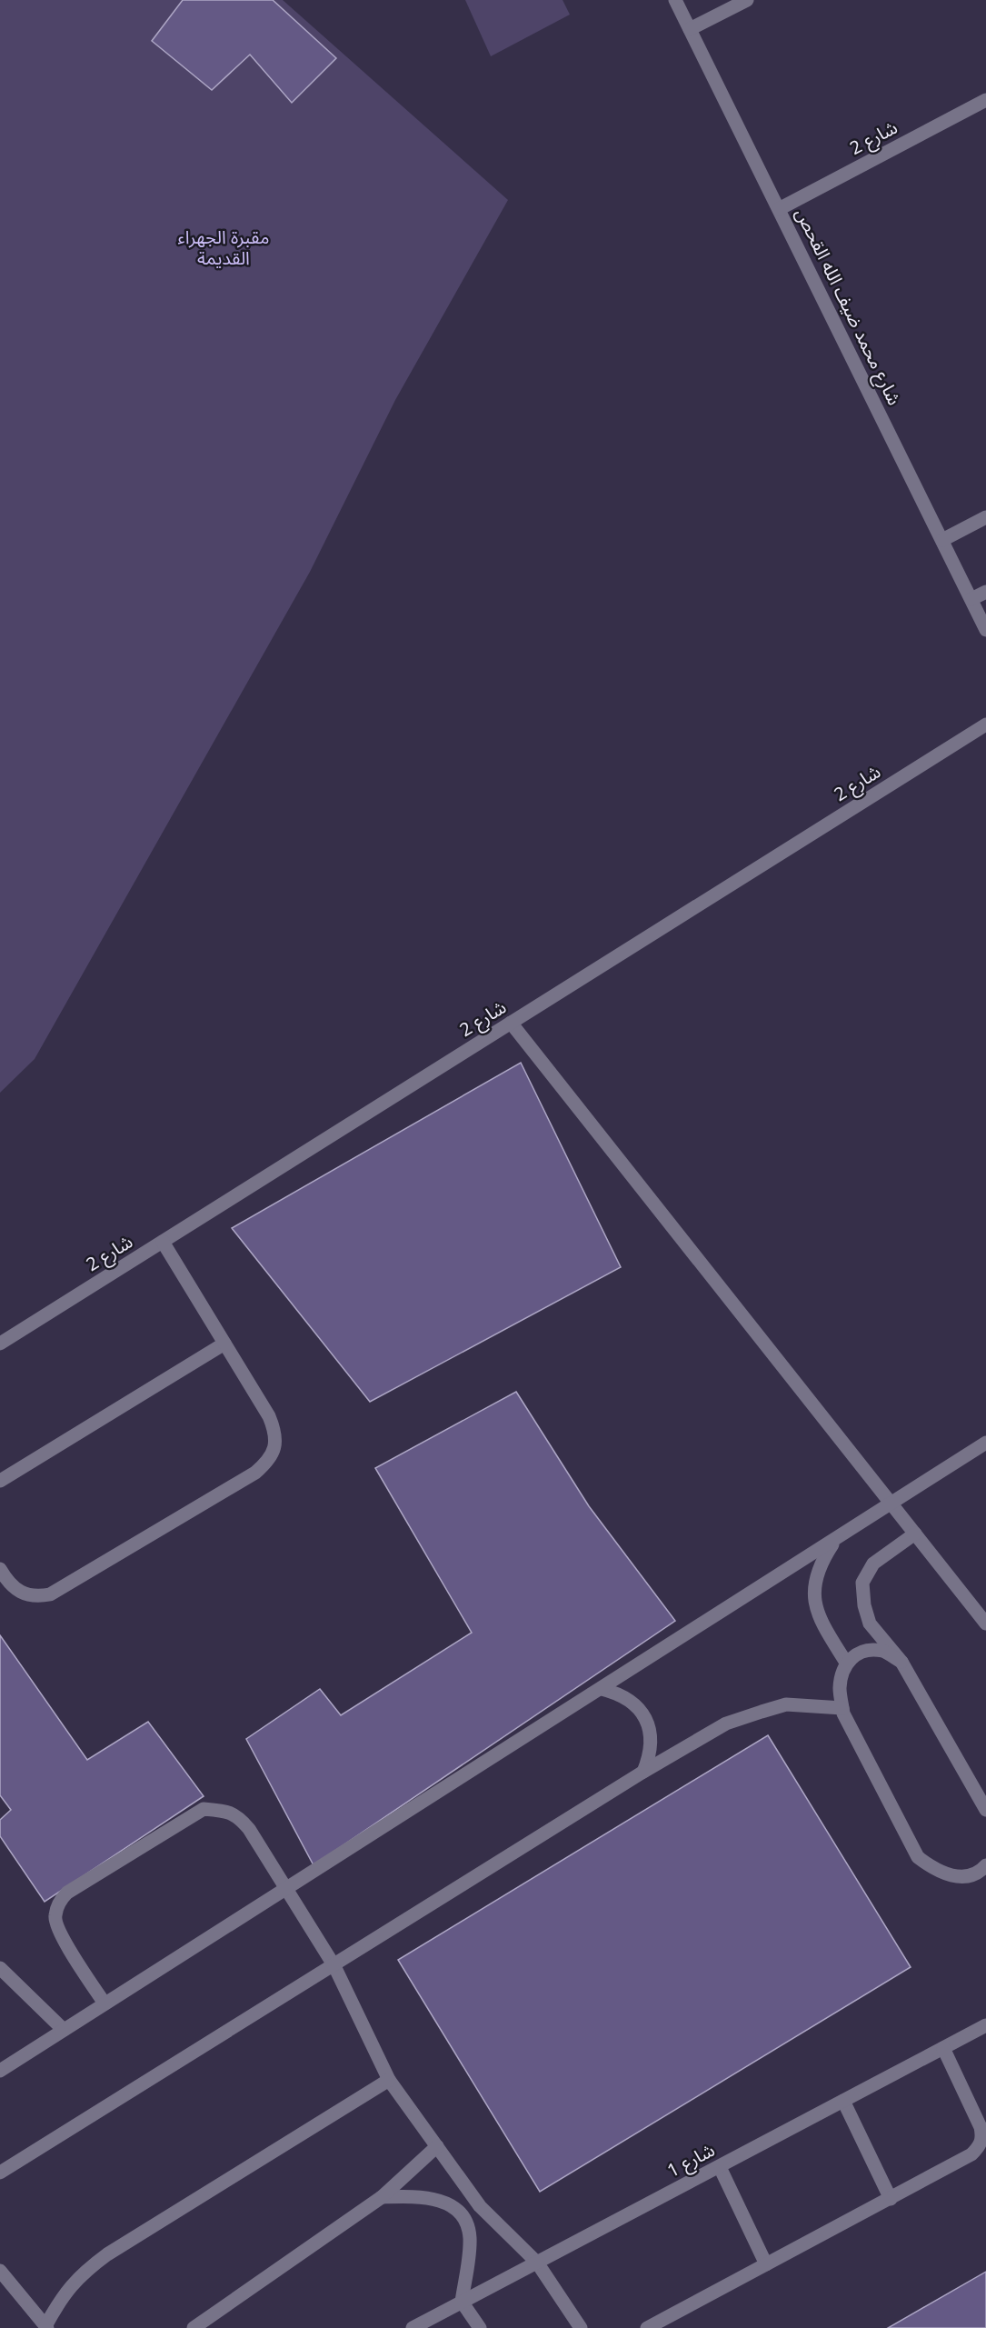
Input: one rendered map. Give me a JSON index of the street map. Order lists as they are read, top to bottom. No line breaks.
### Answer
{"streets":{"street":["شارع 2","شارع محمد ضيف الله القحص","شارع 1"]},"crossings":[["شارع 2","شارع محمد ضيف الله القحص"]],"parks":["مقبرة الجهراء القديمة"]}
